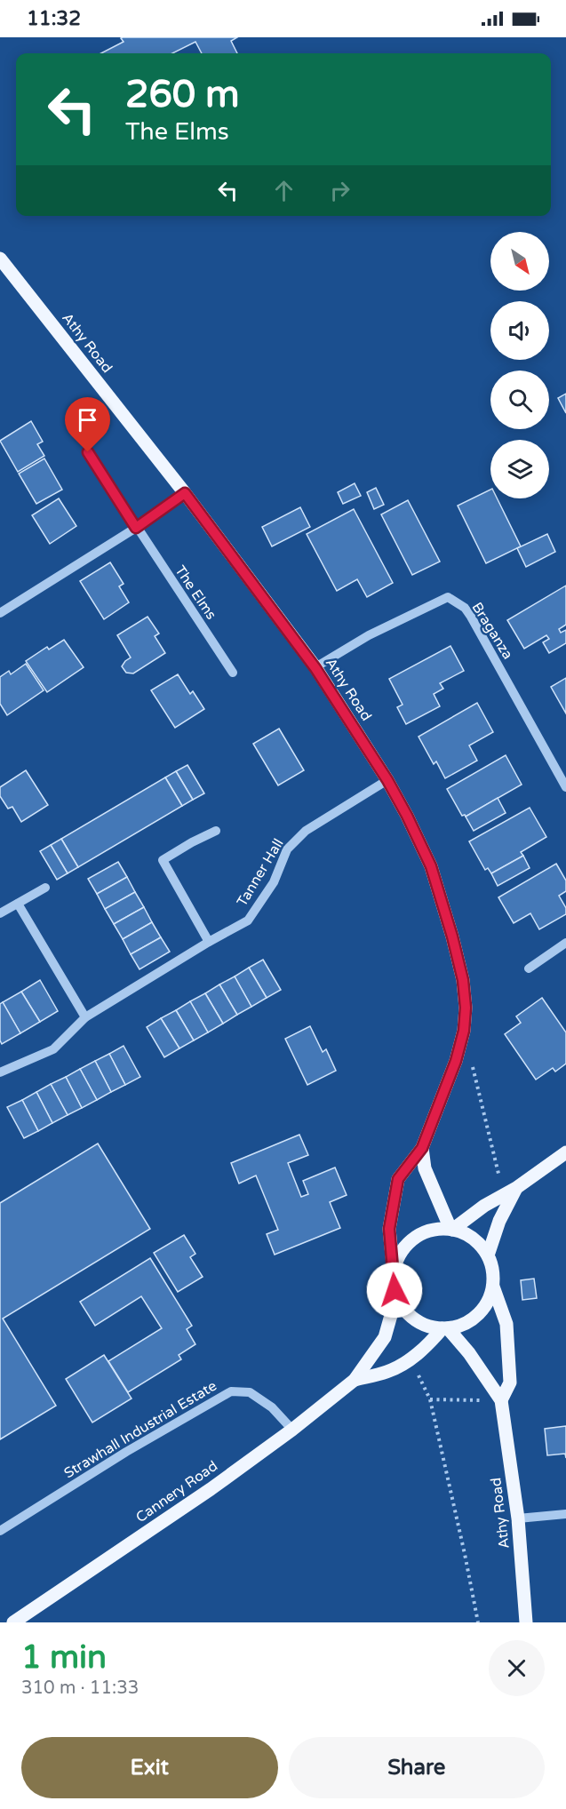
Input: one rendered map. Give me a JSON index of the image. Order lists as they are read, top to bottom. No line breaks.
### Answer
{"streets":{"main road":["Athy Road","Cannery Road"],"street":["The Elms","Braganza","Tanner Hall","Strawhall Industrial Estate"]},"crossings":[["Athy Road","Braganza"],["Athy Road","Tanner Hall"],["Athy Road","Cannery Road"],["Strawhall Industrial Estate","Cannery Road"]],"north":"bottom right","page":{"status":"11:32","turn":["260 m","The Elms"],"heading":["1 min","310 m · 11:33"],"buttons":["Exit","Share"]}}
